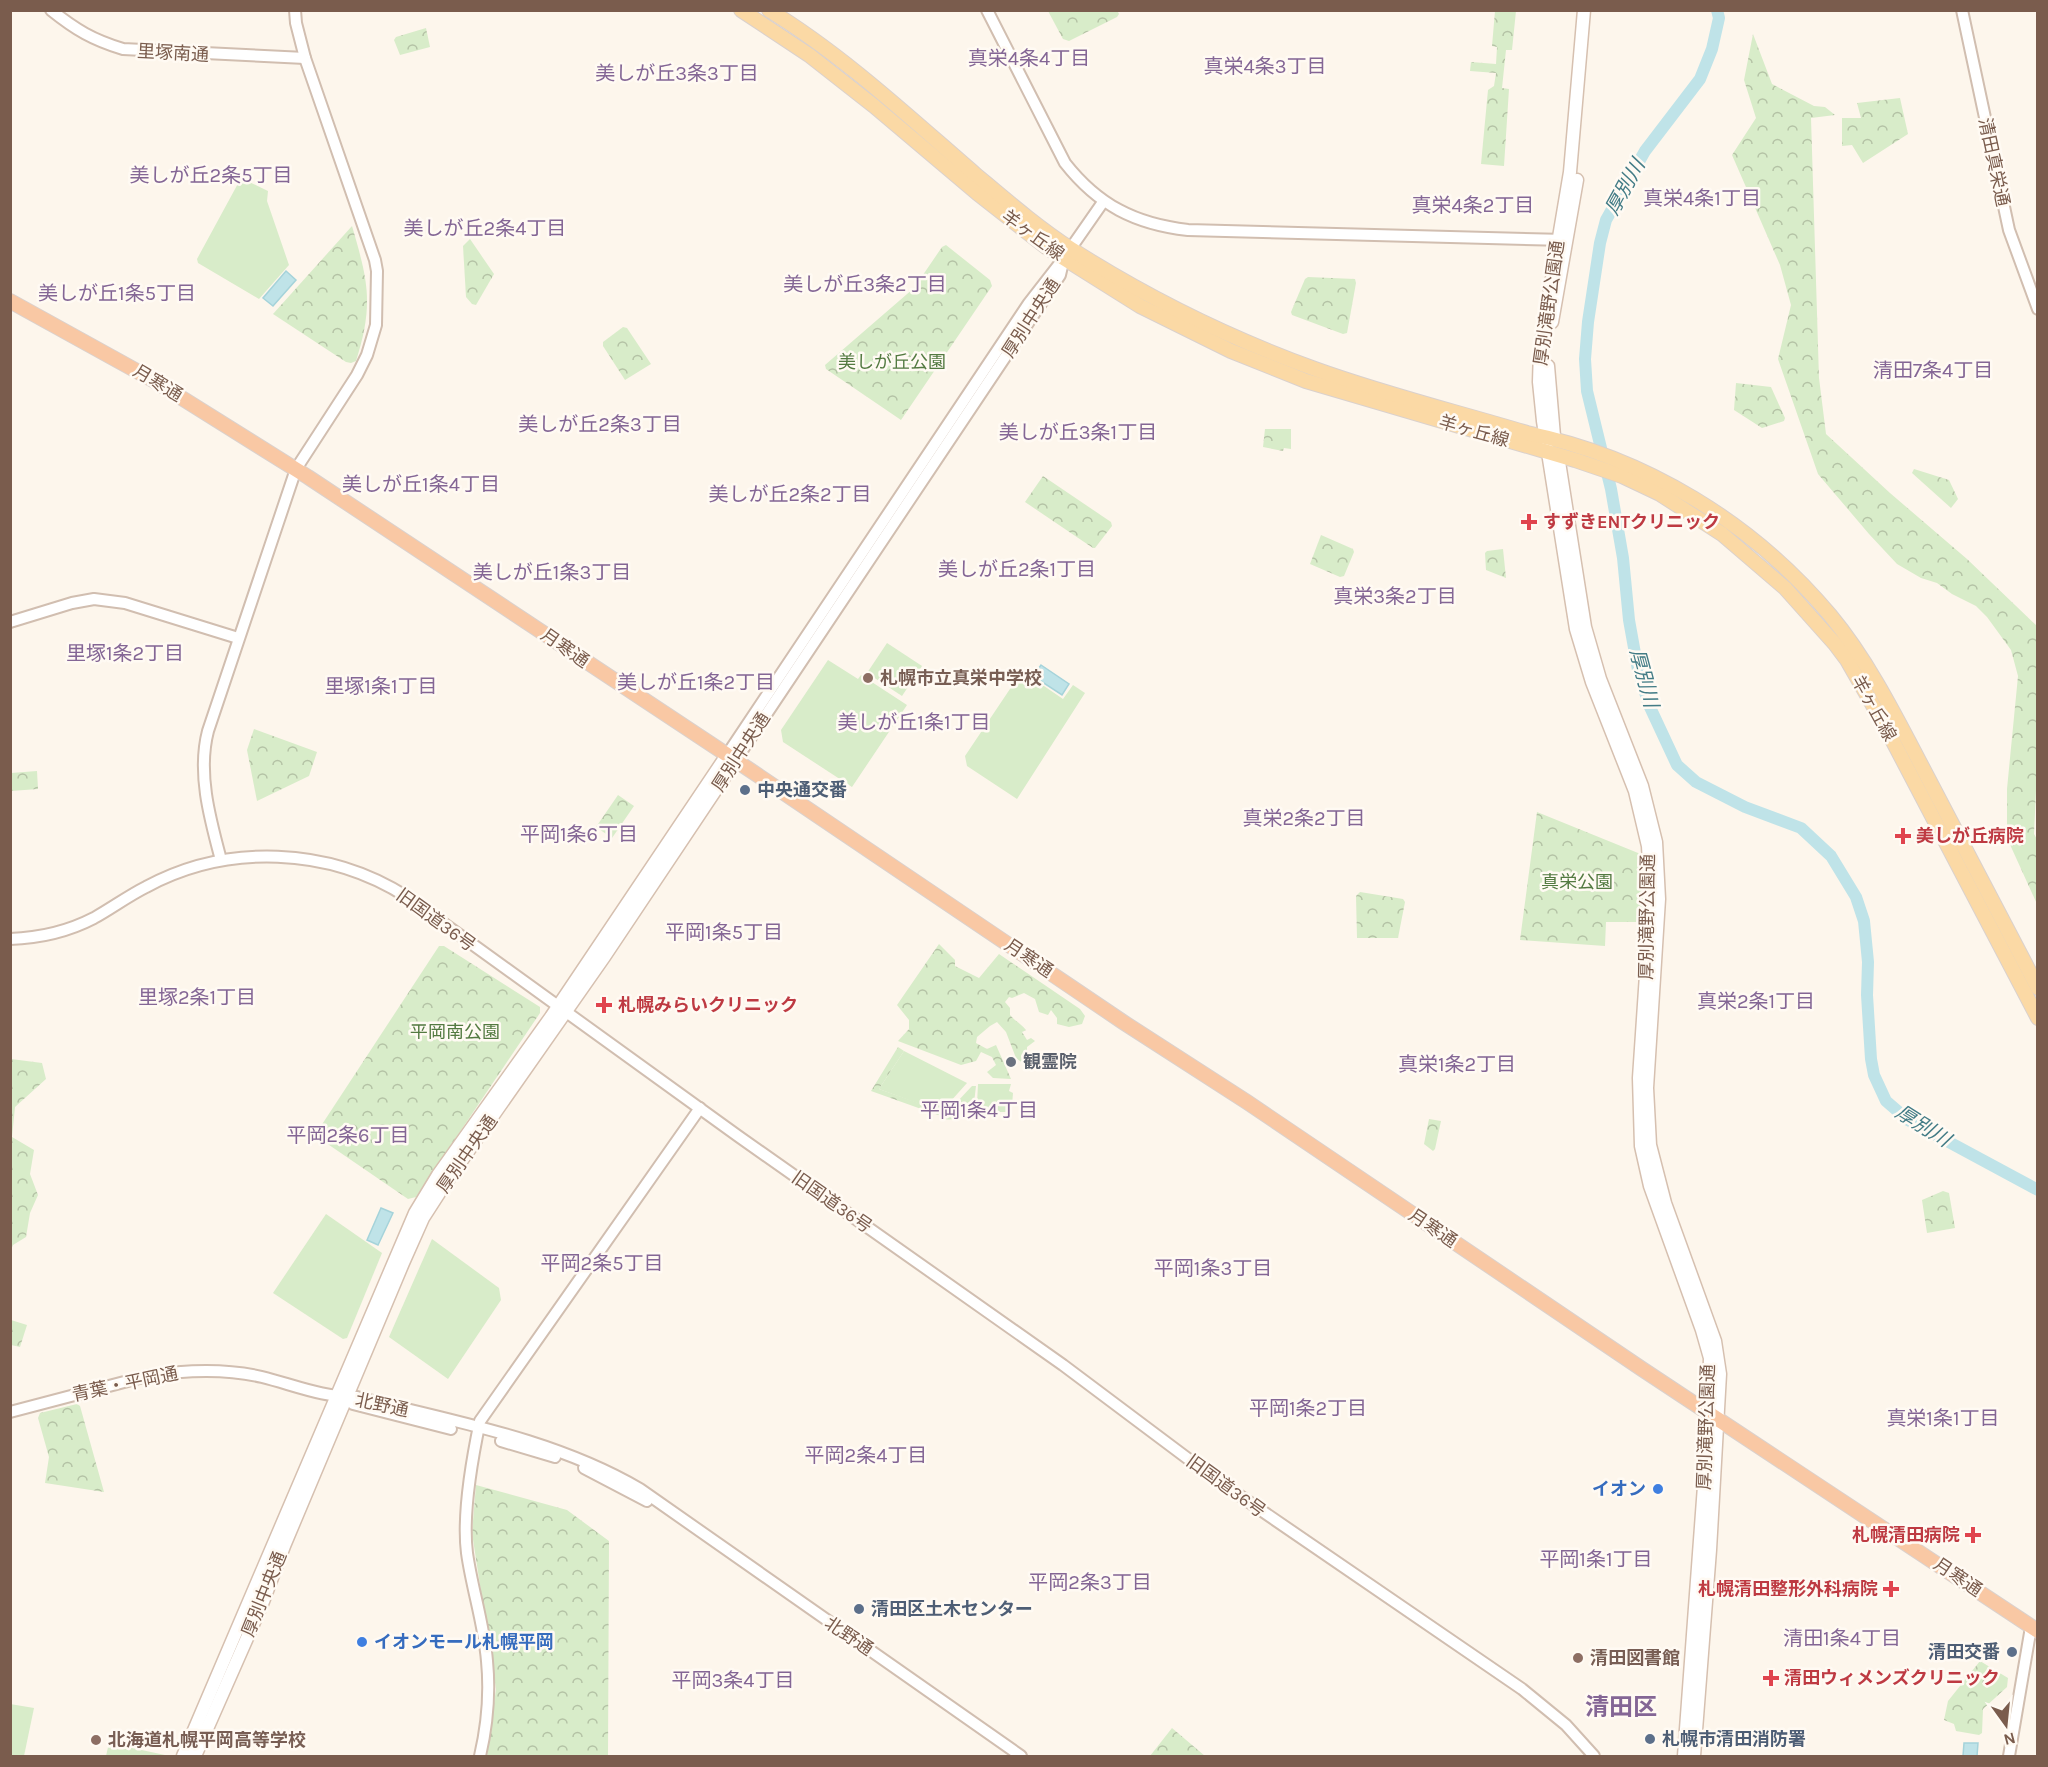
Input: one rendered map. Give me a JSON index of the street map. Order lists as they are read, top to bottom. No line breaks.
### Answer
{"streets":{"highway":["月寒通"],"main road":["羊ヶ丘線","厚別滝野公園通","厚別中央通"],"street":["里塚南通","清田真栄通","旧国道36号","青葉・平岡通","北野通"]},"crossings":[["羊ヶ丘線","厚別滝野公園通"],["羊ヶ丘線","厚別中央通"],["厚別滝野公園通","月寒通"],["厚別中央通","月寒通"],["厚別中央通","旧国道36号"],["厚別中央通","青葉・平岡通"],["厚別中央通","北野通"],["青葉・平岡通","北野通"]],"districts":["真栄4条4丁目","真栄4条3丁目","美しが丘3条3丁目","美しが丘2条5丁目","真栄4条1丁目","真栄4条2丁目","美しが丘2条4丁目","美しが丘3条2丁目","美しが丘1条5丁目","清田7条4丁目","美しが丘2条3丁目","美しが丘3条1丁目","美しが丘1条4丁目","美しが丘2条2丁目","美しが丘2条1丁目","美しが丘1条3丁目","真栄3条2丁目","里塚1条2丁目","美しが丘1条2丁目","里塚1条1丁目","美しが丘1条1丁目","真栄2条2丁目","平岡1条6丁目","平岡1条5丁目","里塚2条1丁目","真栄2条1丁目","真栄1条2丁目","平岡1条4丁目","平岡2条6丁目","平岡2条5丁目","平岡1条3丁目","平岡1条2丁目","真栄1条1丁目","平岡2条4丁目","平岡1条1丁目","平岡2条3丁目","清田1条4丁目","平岡3条4丁目","清田区"],"water":["厚別川"],"parks":["美しが丘公園","真栄公園","平岡南公園"],"places":{"health":["すずきENTクリニック","美しが丘病院","札幌みらいクリニック","札幌清田病院","札幌清田整形外科病院","清田ウィメンズクリニック"],"other":["札幌市立真栄中学校","中央通交番","観霊院","イオン","清田区土木センター","イオンモール札幌平岡","清田交番","清田図書館","札幌市清田消防署","北海道札幌平岡高等学校"]},"north":"bottom"}
